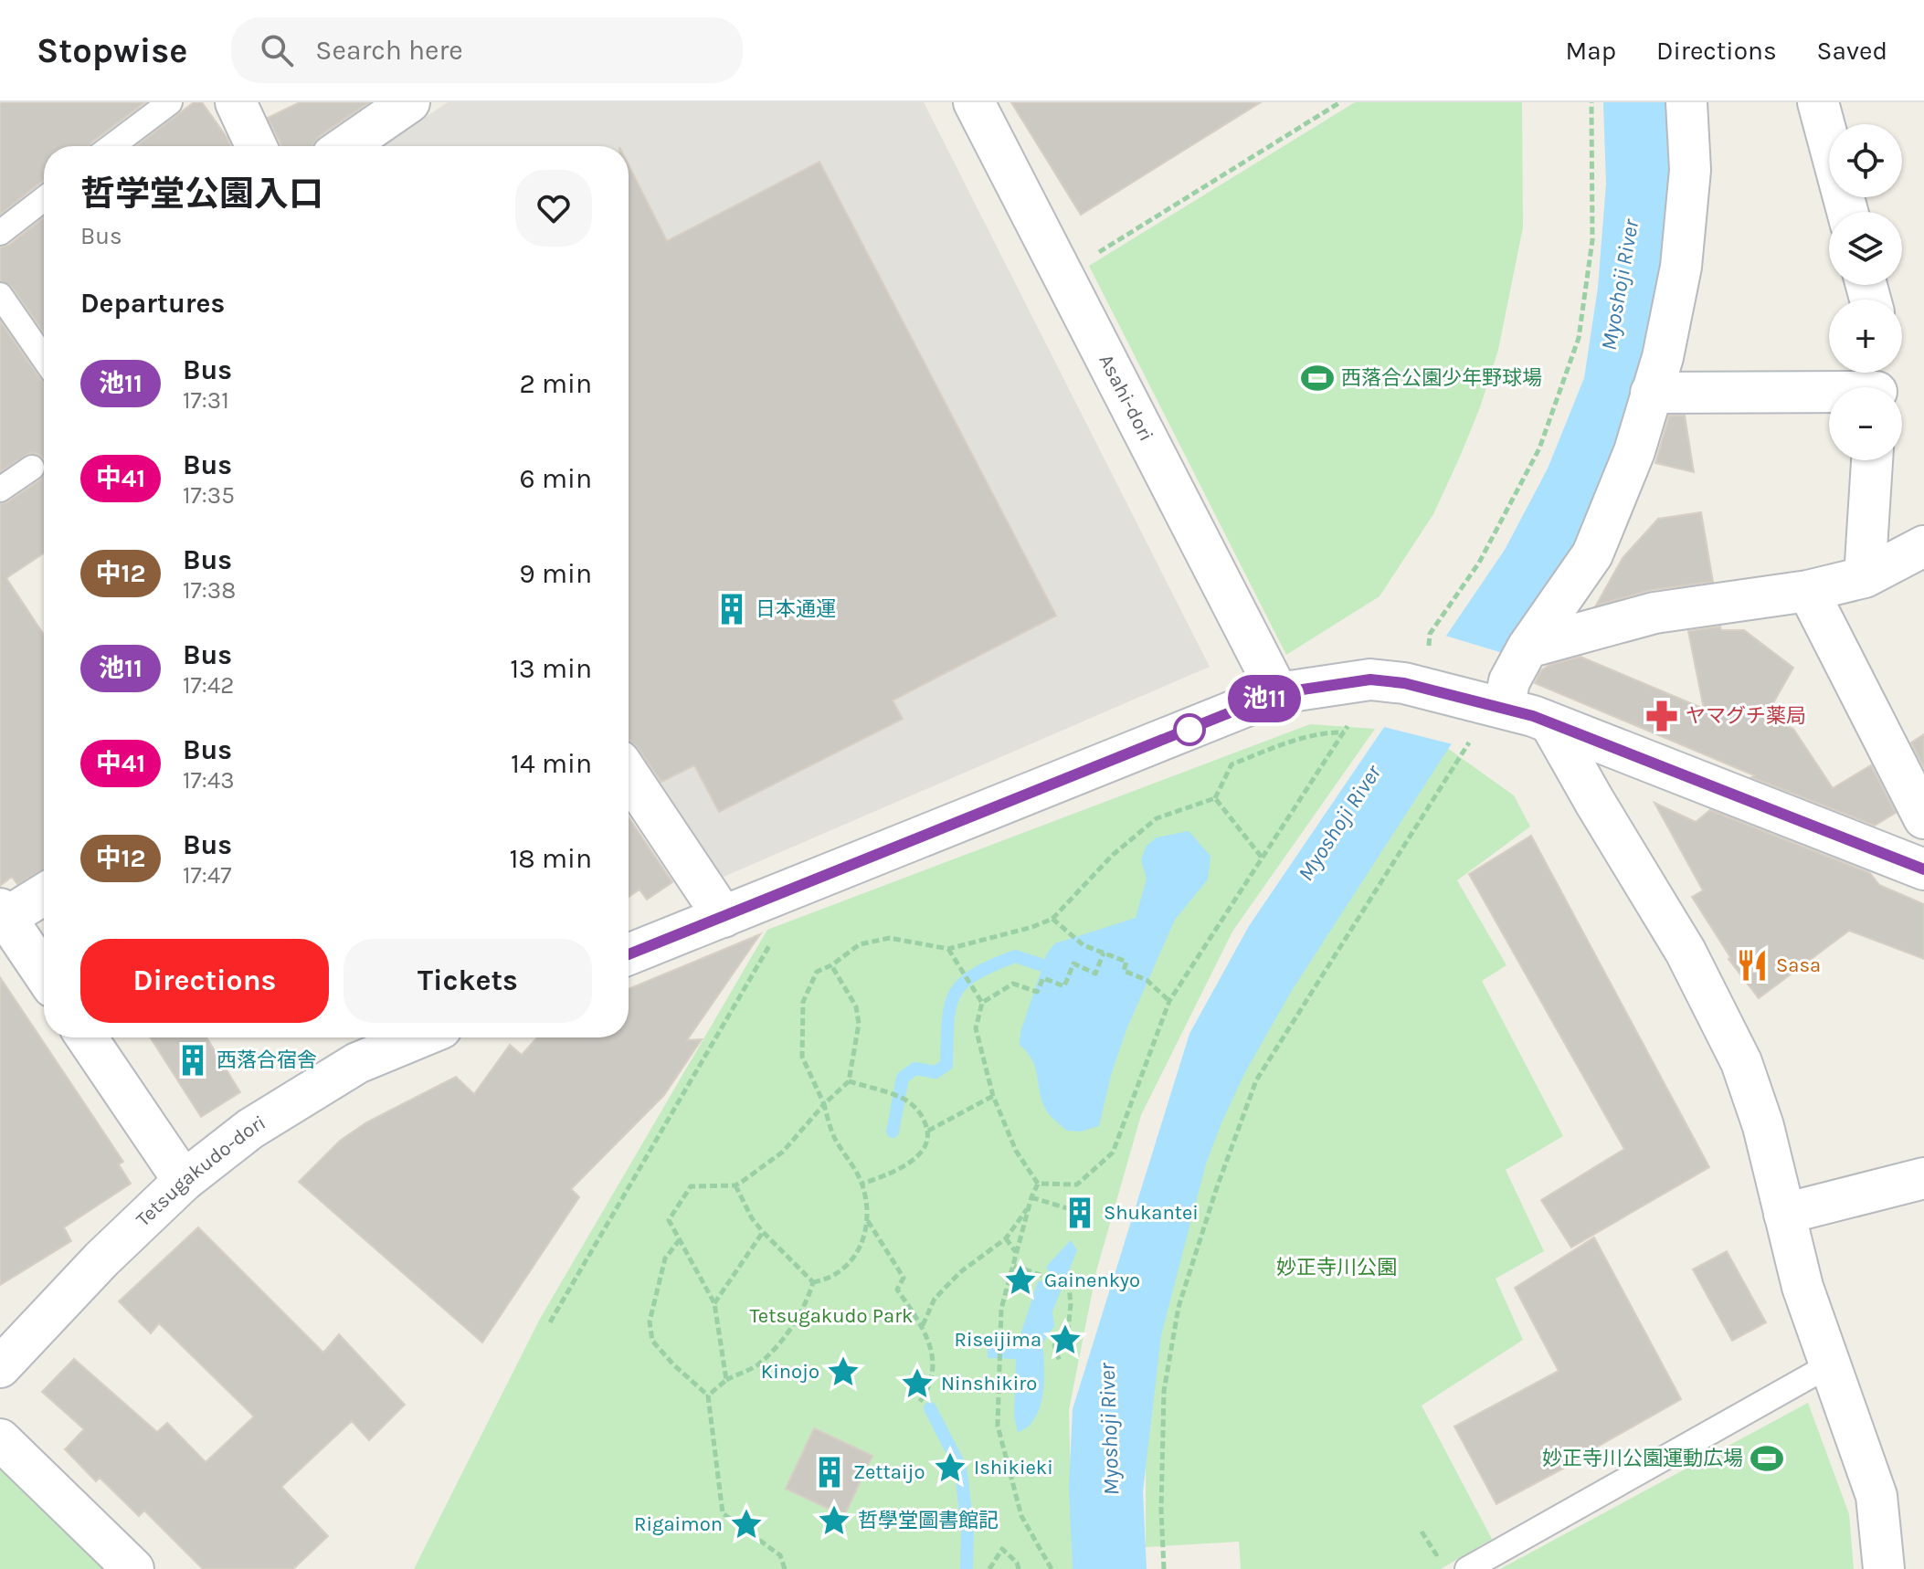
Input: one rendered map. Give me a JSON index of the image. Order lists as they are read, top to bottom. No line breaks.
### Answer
{"streets":{"street":["Asahi-dori","Tetsugakudo-dori"]},"water":["Myoshoji River"],"parks":["妙正寺川公園","Tetsugakudo Park"],"places":{"sports":["西落合公園少年野球場","妙正寺川公園運動広場"],"building":["日本通運","西落合宿舎","Shukantei","Zettaijo"],"pharmacy":["ヤマグチ薬局"],"restaurant":["Sasa"],"place":["Gainenkyo","Riseijima","Kinojo","Ninshikiro","Ishikieki","哲學堂圖書館記","Rigaimon"]},"lines":["bus line 池11"],"page":{"header":"Stopwise","search":"Search here","nav":["Map","Directions","Saved"],"on_map":"池11","map_buttons":["+","−"],"heading":[["哲学堂公園入口","Bus"],"Departures"],"list":[{"mark":"池11","name":"Bus","note":"17:31","value":"2 min"},{"mark":"中41","name":"Bus","note":"17:35","value":"6 min"},{"mark":"中12","name":"Bus","note":"17:38","value":"9 min"},{"mark":"池11","name":"Bus","note":"17:42","value":"13 min"},{"mark":"中41","name":"Bus","note":"17:43","value":"14 min"},{"mark":"中12","name":"Bus","note":"17:47","value":"18 min"}],"buttons":["Directions","Tickets"]}}
